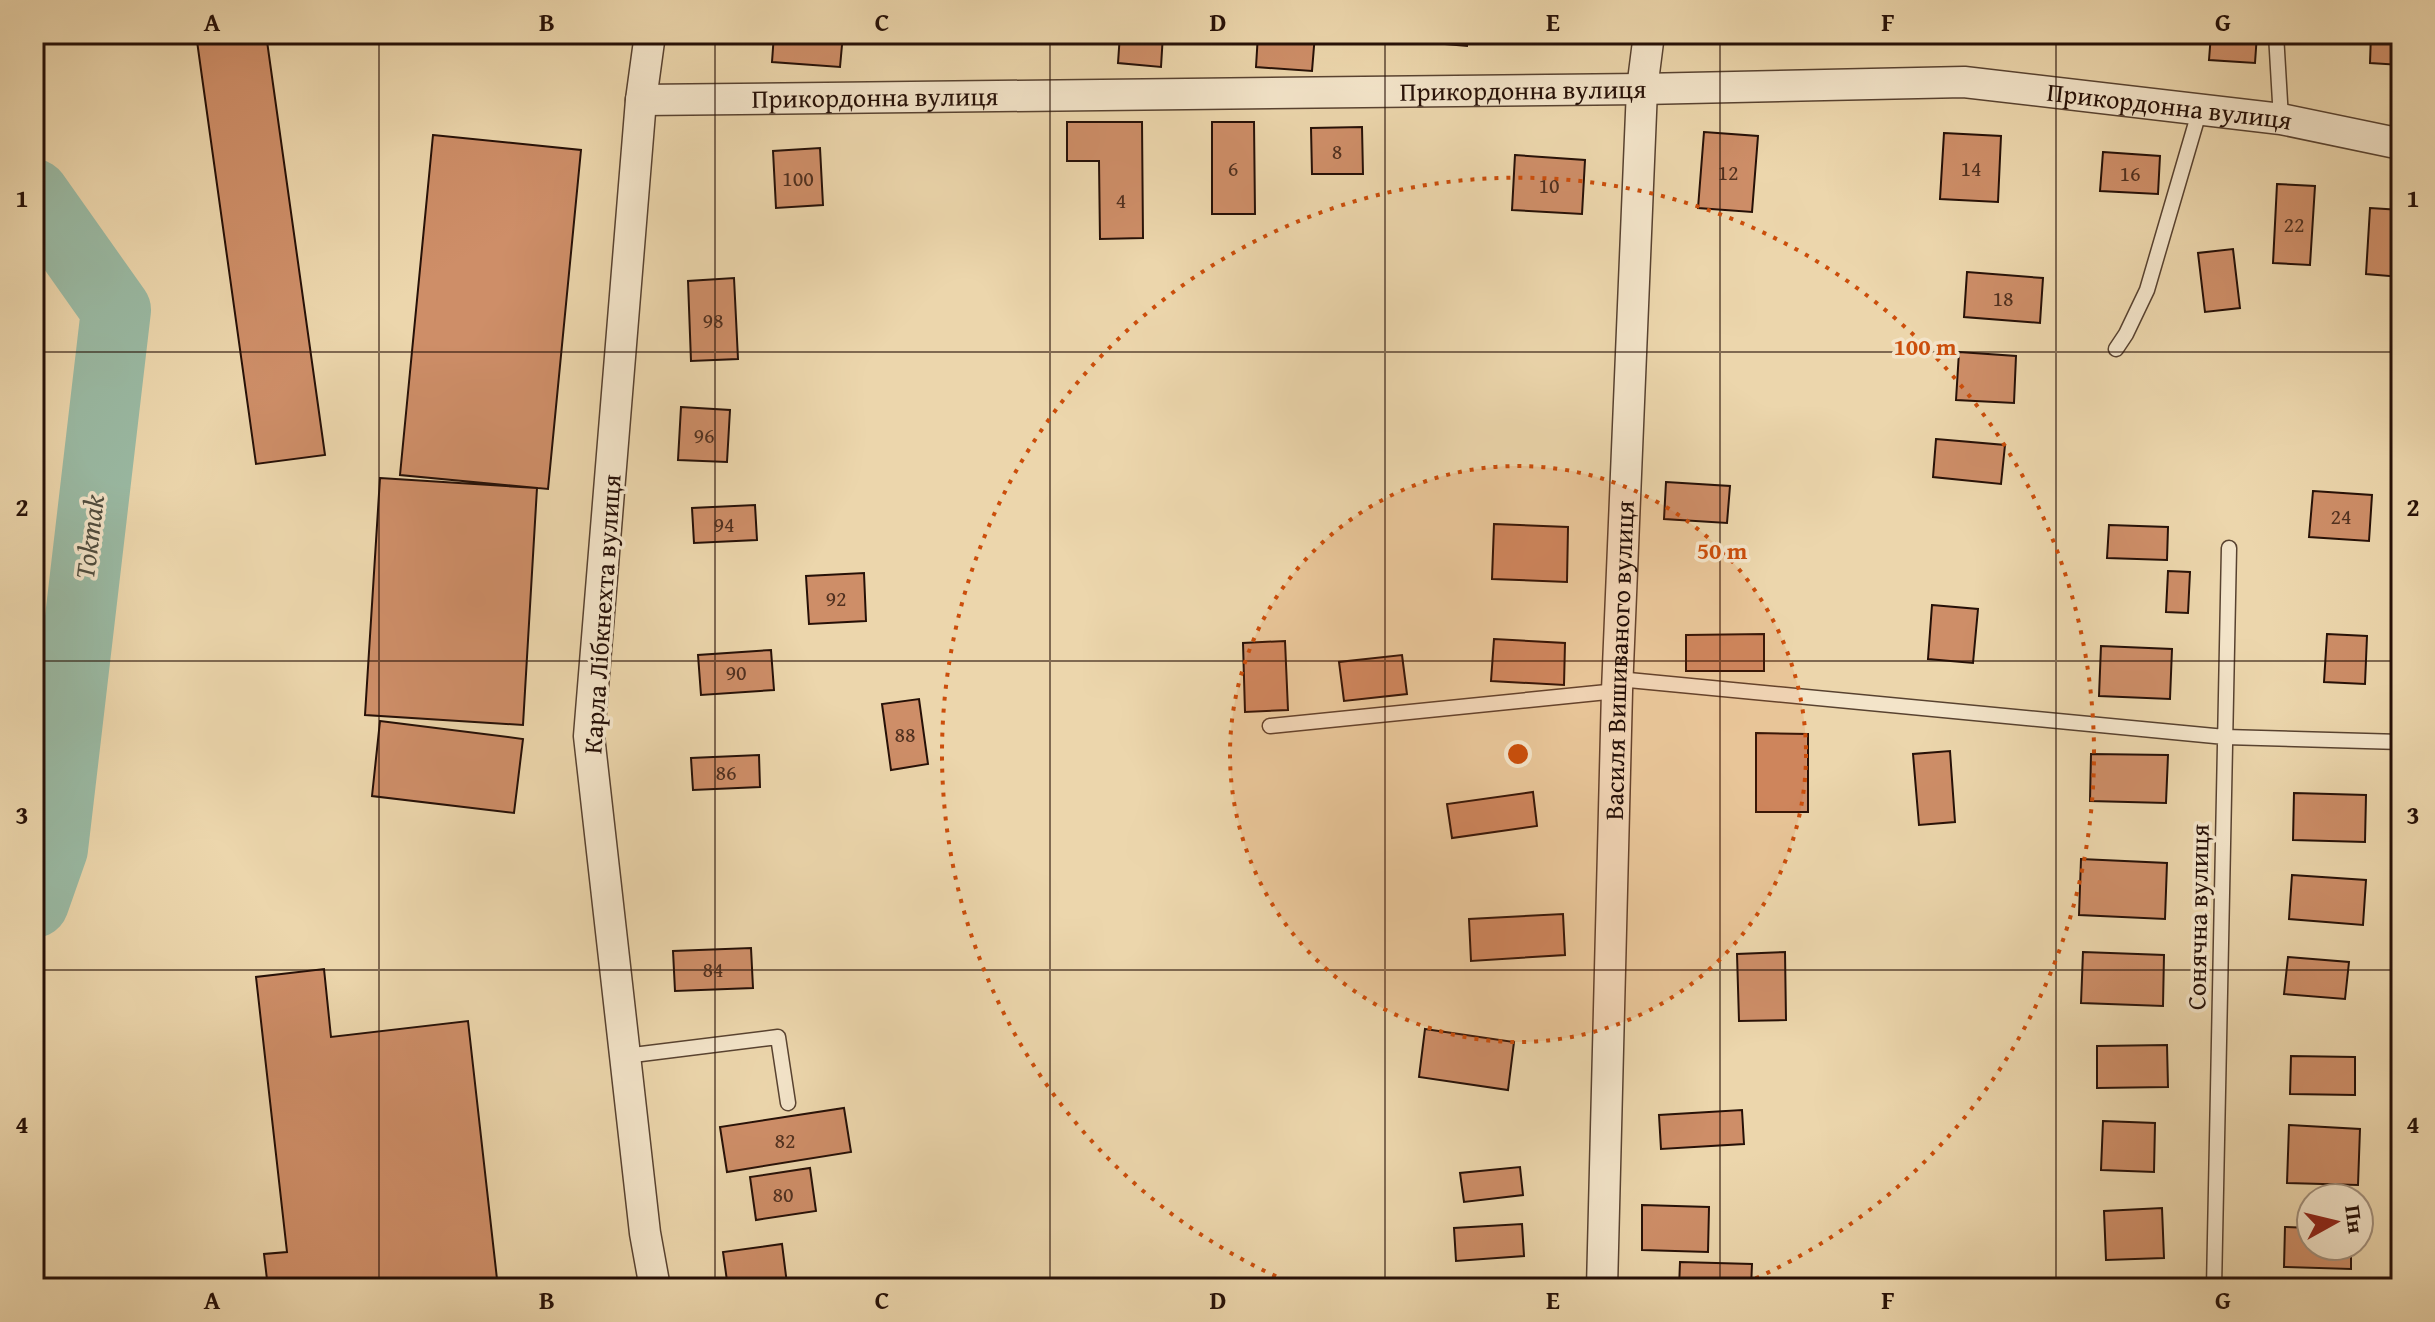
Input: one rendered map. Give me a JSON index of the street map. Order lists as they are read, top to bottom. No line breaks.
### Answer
{"streets":{"street":["Прикордонна вулиця","Карла Лібкнехта вулиця","Василя Вишиваного вулиця"],"lane":["Сонячна вулиця"]},"crossings":[["Прикордонна вулиця","Карла Лібкнехта вулиця"],["Прикордонна вулиця","Василя Вишиваного вулиця"]],"water":["Tokmak"],"house_numbers":["8","6","14","12","16","100","10","4","22","18","98","96","24","94","92","90","88","86","84","82","80"],"north":"right","grid":{"columns":["A","B","C","D","E","F","G"],"rows":["1","2","3","4"]},"rings":["100 m","50 m"]}
